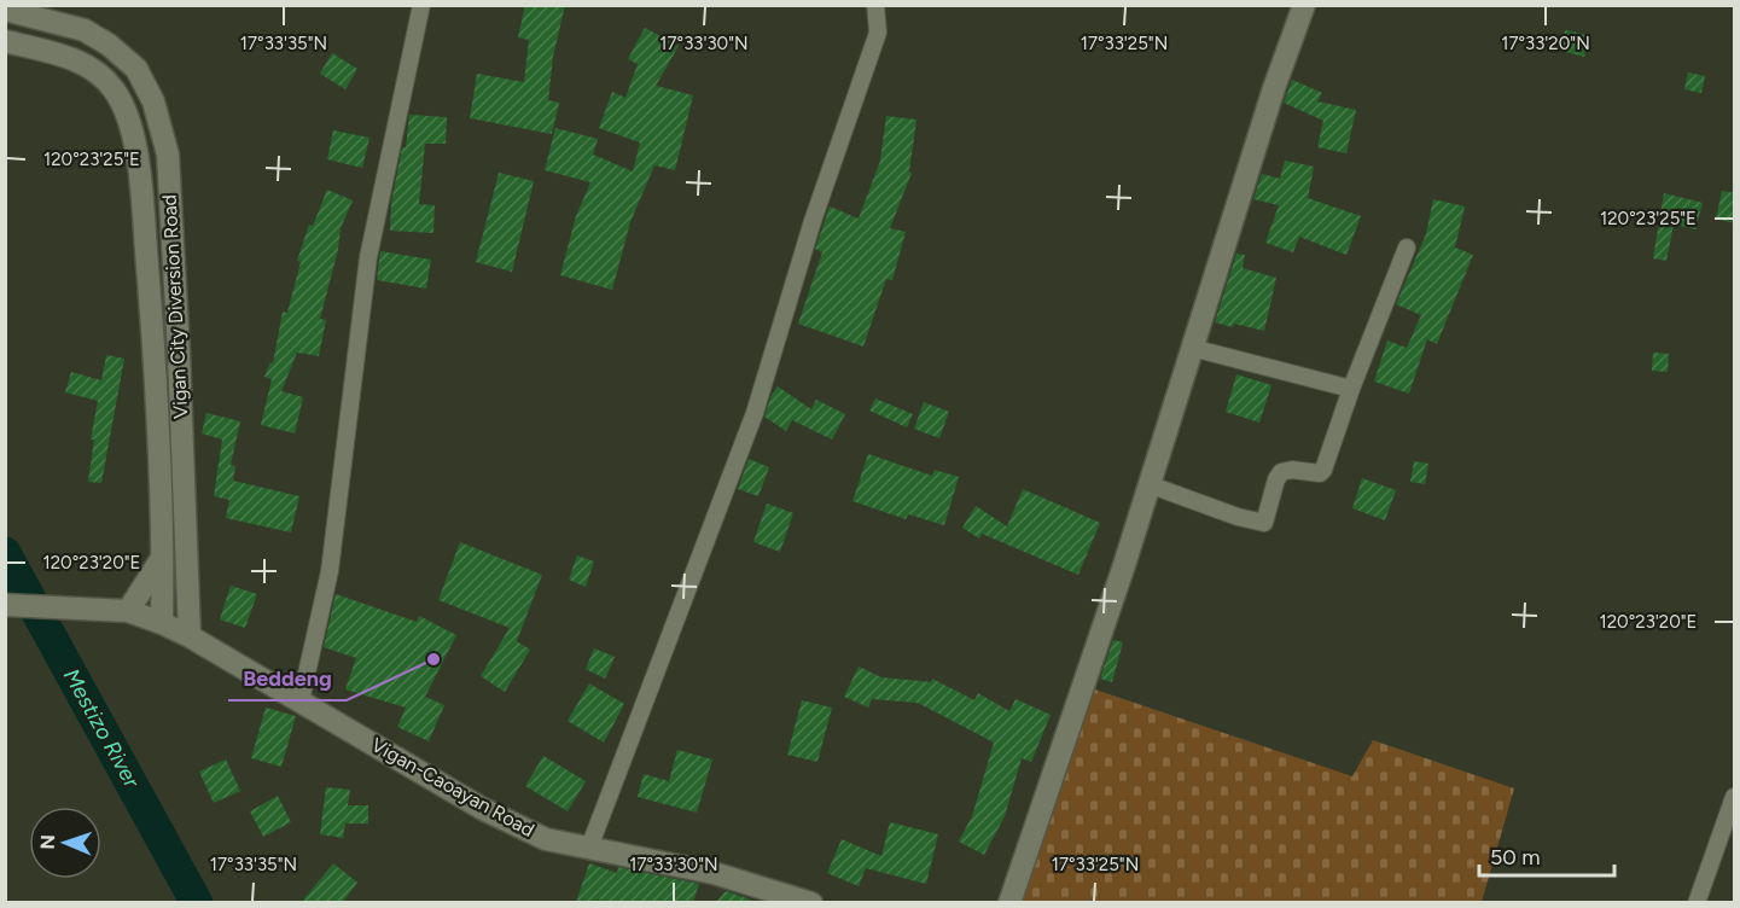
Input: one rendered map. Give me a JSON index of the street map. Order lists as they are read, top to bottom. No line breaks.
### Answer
{"streets":{"main road":["Vigan City Diversion Road","Vigan-Caoayan Road"]},"crossings":[["Vigan City Diversion Road","Vigan-Caoayan Road"]],"water":["Mestizo River"],"places":["Beddeng"],"scale_bar":"50 m","north":"left","coordinates":["17°33'35\"N","17°33'30\"N","17°33'25\"N","17°33'20\"N","120°23'25\"E","120°23'20\"E"]}
